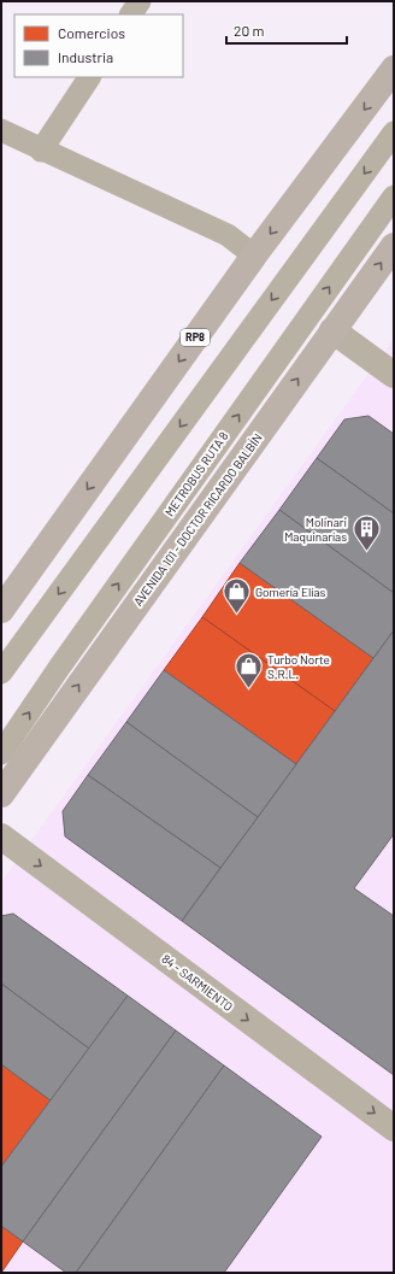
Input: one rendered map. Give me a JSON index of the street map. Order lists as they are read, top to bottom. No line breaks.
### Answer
{"streets":{"main road":["RP8","AVENIDA 101 - DOCTOR RICARDO BALBÍN"],"street":["84 - SARMIENTO"],"lane":["METROBUS RUTA 8"]},"one_way":["84 - SARMIENTO"],"places":{"building":["Molinari Maquinarías"],"shop":["Gomería Elías","Turbo Norte S.R.L."]},"legend":["Comercios","Industria"],"scale_bar":"20 m"}
